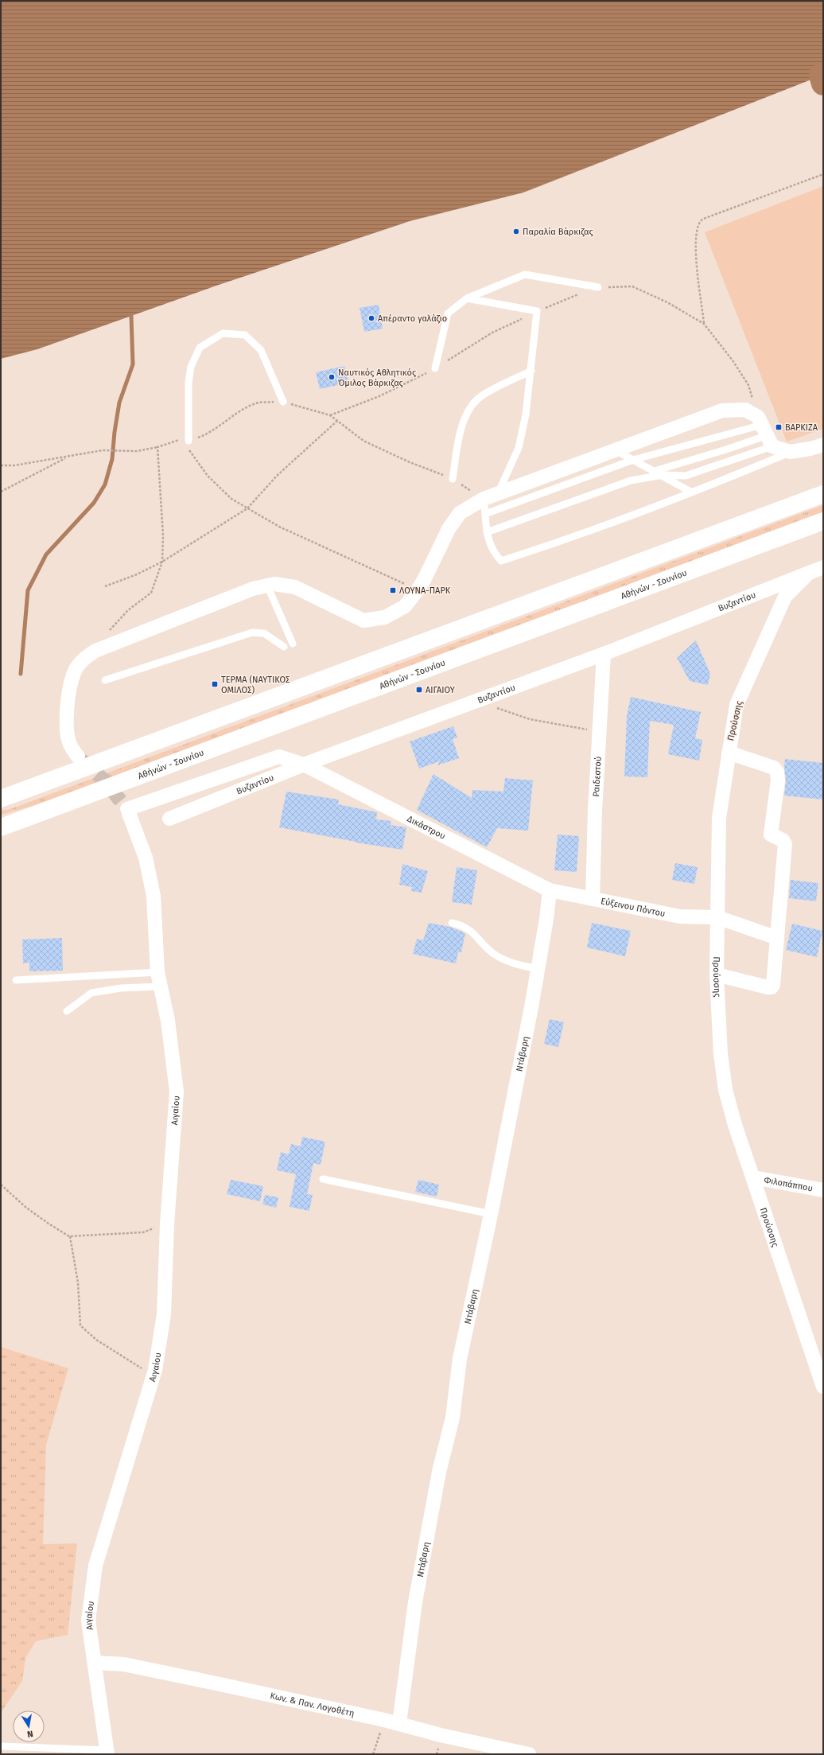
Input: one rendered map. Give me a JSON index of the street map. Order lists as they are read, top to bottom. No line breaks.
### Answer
{"streets":{"main road":["Αθήνών - Σουνίου"],"street":["Βυζαντίου","Προύσσης","Ραιδεστού","Δικάστρου","Εύξεινου Πόντου","Ντάβαρη","Αιγαίου","Φιλοπάππου","Κων. & Παν. Λογοθέτη"]},"crossings":[["Βυζαντίου","Προύσσης"],["Βυζαντίου","Ραιδεστού"],["Βυζαντίου","Δικάστρου"],["Προύσσης","Εύξεινου Πόντου"],["Προύσσης","Φιλοπάππου"],["Ραιδεστού","Εύξεινου Πόντου"],["Δικάστρου","Εύξεινου Πόντου"],["Δικάστρου","Ντάβαρη"],["Δικάστρου","Αιγαίου"],["Εύξεινου Πόντου","Ντάβαρη"],["Ντάβαρη","Κων. & Παν. Λογοθέτη"],["Αιγαίου","Κων. & Παν. Λογοθέτη"]],"places":{"other":["Παραλία Βάρκιζας","Απέραντο γαλάζιο","Ναυτικός Αθλητικός Όμιλος Βάρκιζας"],"transit":["ΒΑΡΚΙΖΑ","ΛΟΥΝΑ-ΠΑΡΚ","ΤΕΡΜΑ (ΝΑΥΤΙΚΟΣ ΟΜΙΛΟΣ)","ΑΙΓΑΙΟΥ"]},"north":"bottom"}
